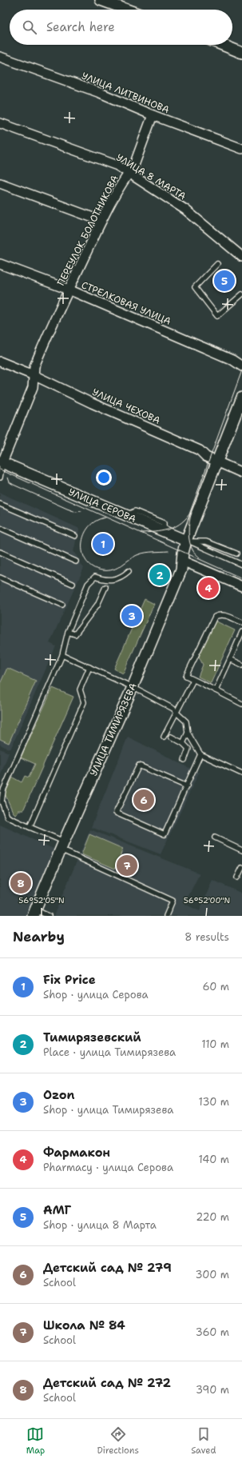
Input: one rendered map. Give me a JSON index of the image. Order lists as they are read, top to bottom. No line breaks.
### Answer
{"streets":{"street":["УЛИЦА ЛИТВИНОВА","УЛИЦА 8 МАРТА","ПЕРЕУЛОК БОЛОТНИКОВА","СТРЕЛКОВАЯ УЛИЦА","УЛИЦА ЧЕХОВА","УЛИЦА СЕРОВА","УЛИЦА ТИМИРЯЗЕВА"]},"crossings":[["УЛИЦА ЛИТВИНОВА","ПЕРЕУЛОК БОЛОТНИКОВА"],["УЛИЦА 8 МАРТА","ПЕРЕУЛОК БОЛОТНИКОВА"],["ПЕРЕУЛОК БОЛОТНИКОВА","СТРЕЛКОВАЯ УЛИЦА"],["ПЕРЕУЛОК БОЛОТНИКОВА","УЛИЦА ЧЕХОВА"],["ПЕРЕУЛОК БОЛОТНИКОВА","УЛИЦА СЕРОВА"],["УЛИЦА ЧЕХОВА","УЛИЦА ТИМИРЯЗЕВА"],["УЛИЦА СЕРОВА","УЛИЦА ТИМИРЯЗЕВА"]],"page":{"search":"Search here","pins":["5","1","2","4","3","6","7","8"],"heading":["Nearby","8 results"],"list":[{"mark":"1","name":"Fix Price","note":"Shop · улица Серова","value":"60 m"},{"mark":"2","name":"Тимирязевский","note":"Place · улица Тимирязева","value":"110 m"},{"mark":"3","name":"Ozon","note":"Shop · улица Тимирязева","value":"130 m"},{"mark":"4","name":"Фармакон","note":"Pharmacy · улица Серова","value":"140 m"},{"mark":"5","name":"АМГ","note":"Shop · улица 8 Марта","value":"220 m"},{"mark":"6","name":"Детский сад № 279","note":"School","value":"300 m"},{"mark":"7","name":"Школа № 84","note":"School","value":"360 m"},{"mark":"8","name":"Детский сад № 272","note":"School","value":"390 m"}],"nav":["Map","Directions","Saved"]},"coordinates":["56°52'05\"N","56°52'00\"N"]}
